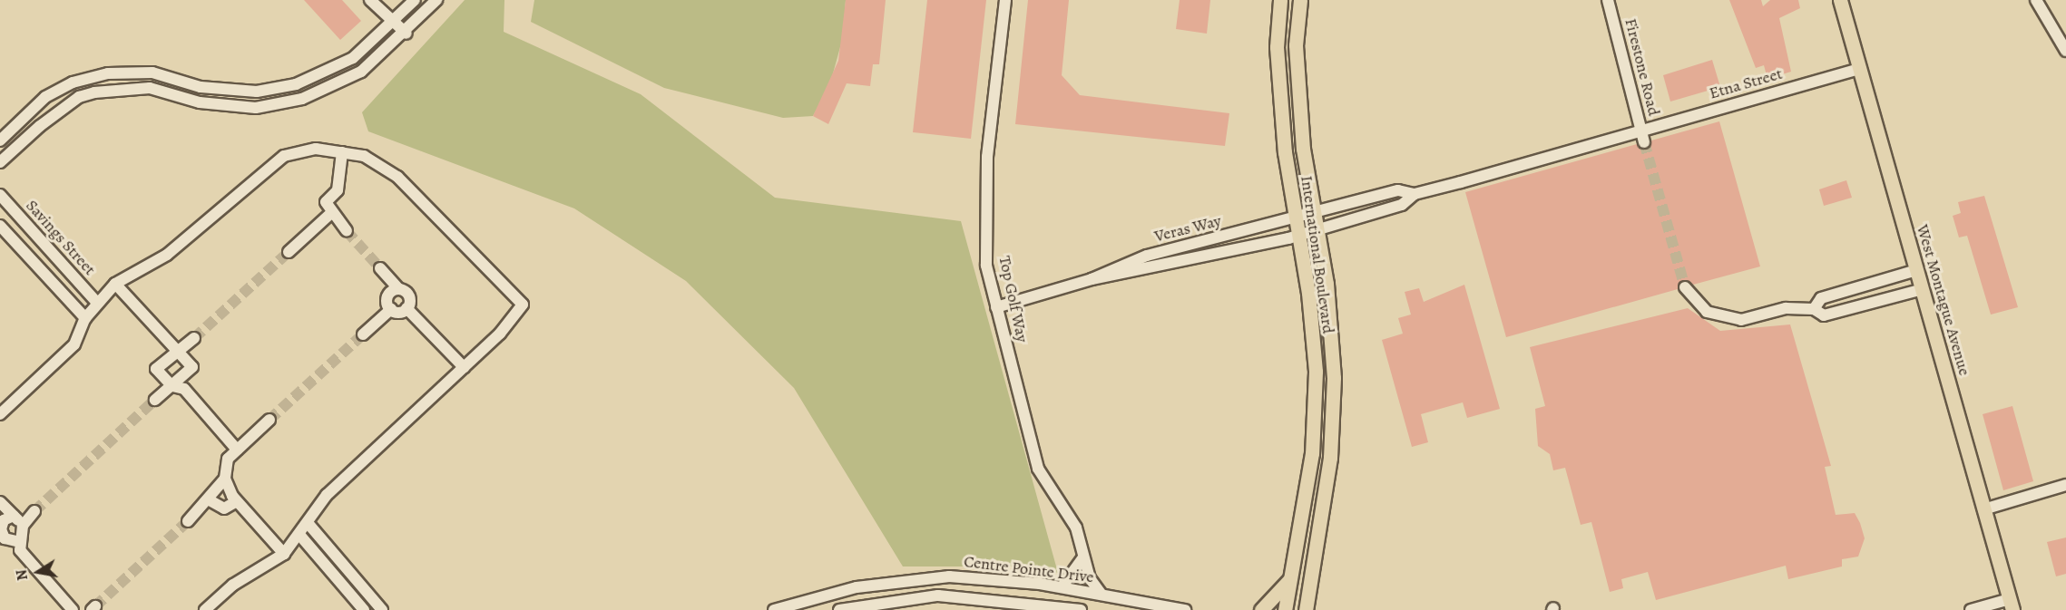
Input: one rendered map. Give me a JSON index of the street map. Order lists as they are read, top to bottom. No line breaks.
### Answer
{"streets":{"main road":["International Boulevard","West Montague Avenue"],"street":["Firestone Road","Etna Street","Veras Way","Savings Street","Top Golf Way","Centre Pointe Drive"]},"crossings":[["Firestone Road","Etna Street"],["Etna Street","Veras Way"],["Etna Street","West Montague Avenue"],["Veras Way","International Boulevard"],["Veras Way","Top Golf Way"],["Top Golf Way","Centre Pointe Drive"]],"north":"left"}
